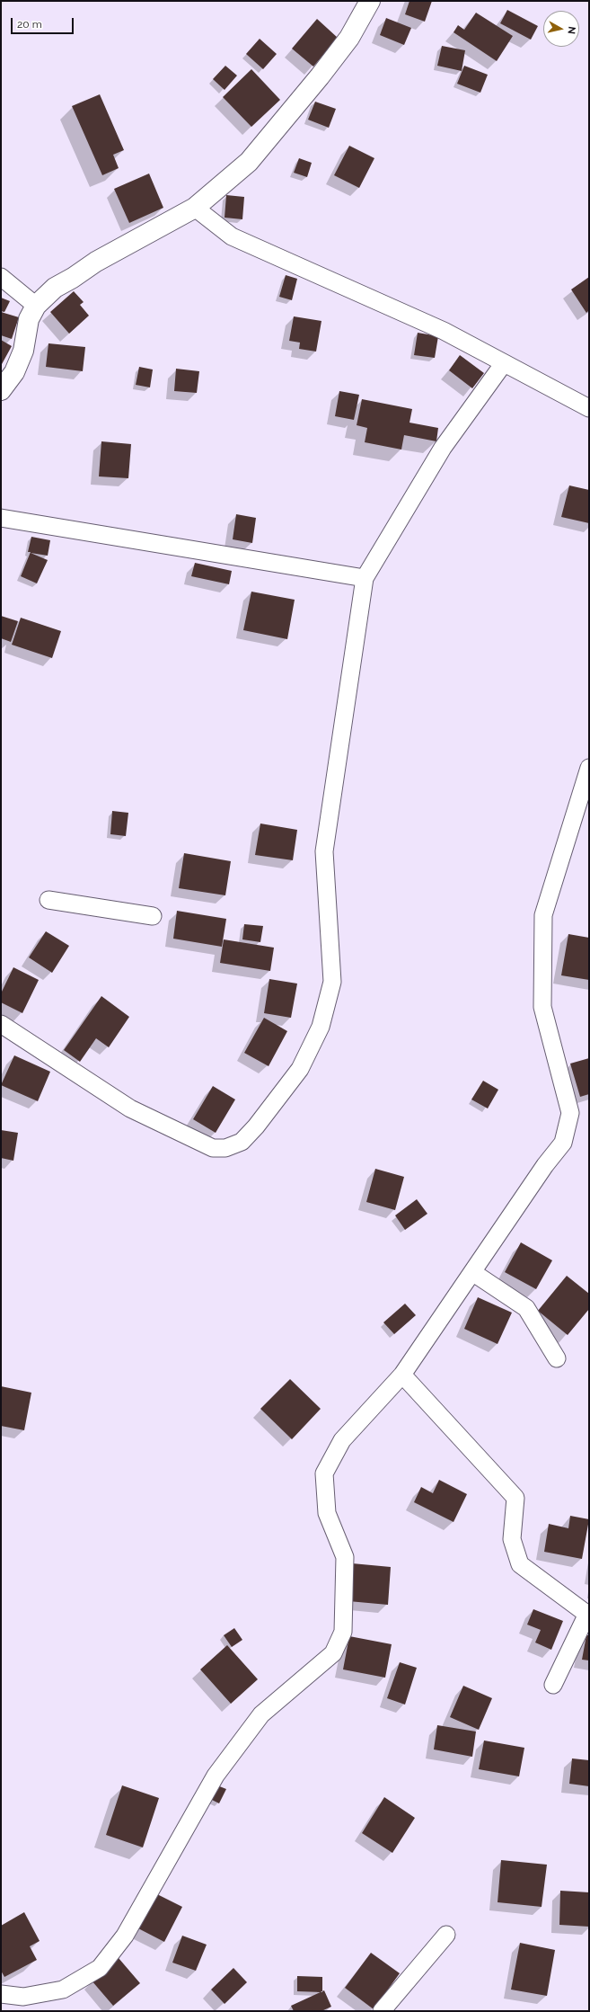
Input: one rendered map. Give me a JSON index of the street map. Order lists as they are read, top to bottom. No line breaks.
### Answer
{"scale_bar":"20 m","north":"right"}
